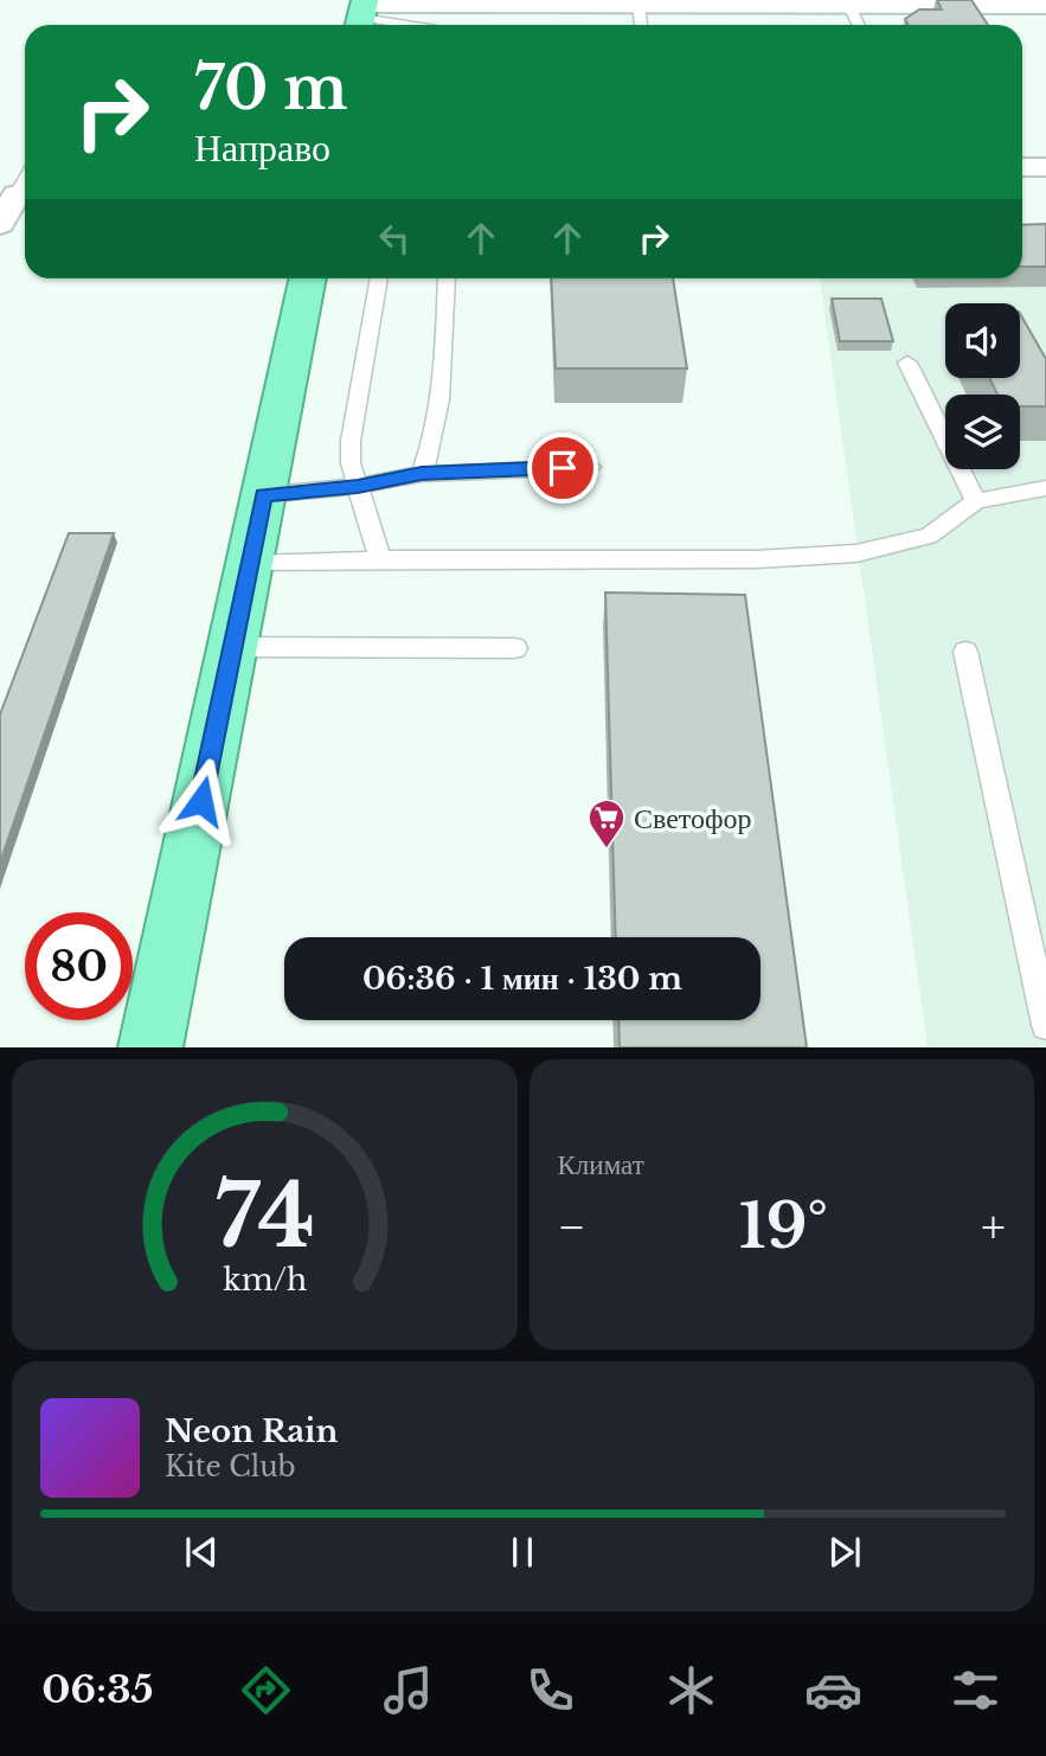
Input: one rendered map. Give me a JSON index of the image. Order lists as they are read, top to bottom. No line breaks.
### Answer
{"places":{"supermarket":["Светофор"]},"page":{"turn":["70 m","Направо"],"limit":"80","trip":"06:36 · 1 мин · 130 m","tile":"Климат","heat":["−","19°","+"],"song":["Neon Rain","Kite Club"],"tabs":"06:35","gauge":["74","km/h"]}}
